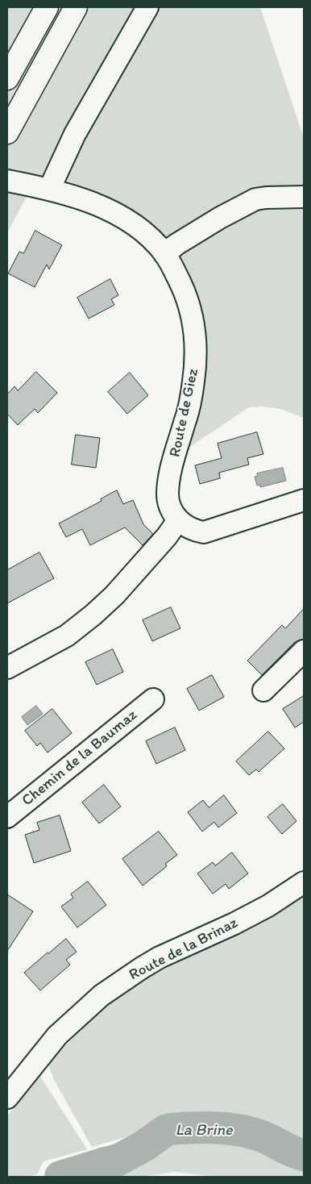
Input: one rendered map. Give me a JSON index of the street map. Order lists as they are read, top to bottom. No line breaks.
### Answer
{"streets":{"street":["Route de Giez","Chemin de la Baumaz","Route de la Brinaz"]},"water":["La Brine"]}
